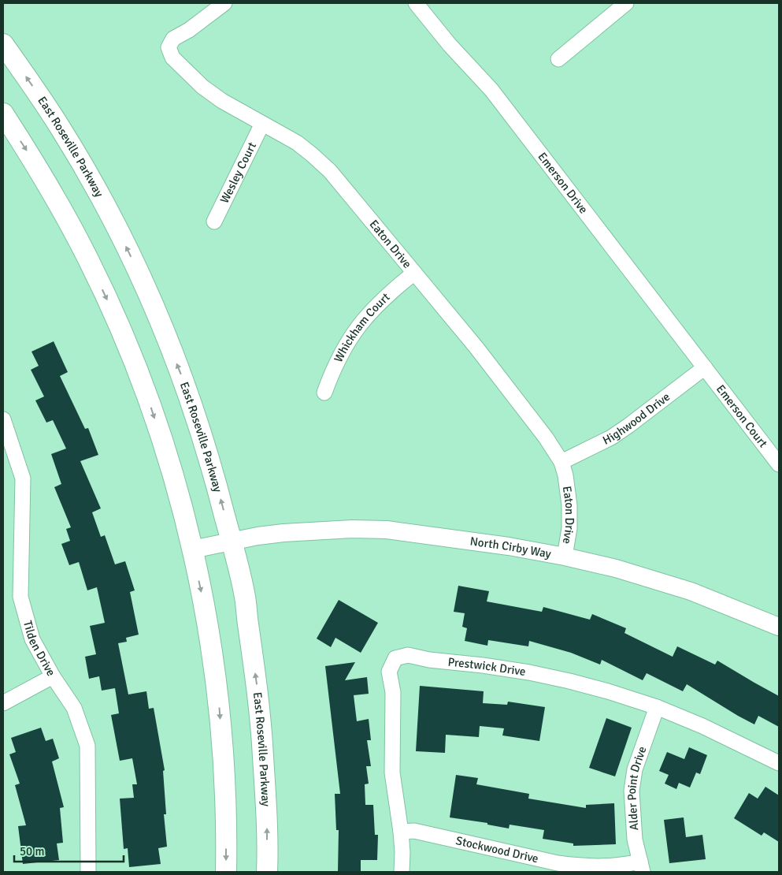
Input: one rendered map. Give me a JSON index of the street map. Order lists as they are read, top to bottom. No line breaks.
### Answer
{"streets":{"main road":["East Roseville Parkway"],"street":["Wesley Court","Emerson Drive","Eaton Drive","Whickham Court","Emerson Court","Highwood Drive","North Cirby Way","Tilden Drive","Prestwick Drive","Alder Point Drive","Stockwood Drive"]},"crossings":[["East Roseville Parkway","North Cirby Way"],["Wesley Court","Eaton Drive"],["Emerson Drive","Emerson Court"],["Emerson Drive","Highwood Drive"],["Eaton Drive","Whickham Court"],["Eaton Drive","Highwood Drive"],["Eaton Drive","North Cirby Way"],["Emerson Court","Highwood Drive"],["Prestwick Drive","Alder Point Drive"],["Prestwick Drive","Stockwood Drive"],["Alder Point Drive","Stockwood Drive"]],"scale_bar":"50 m"}
